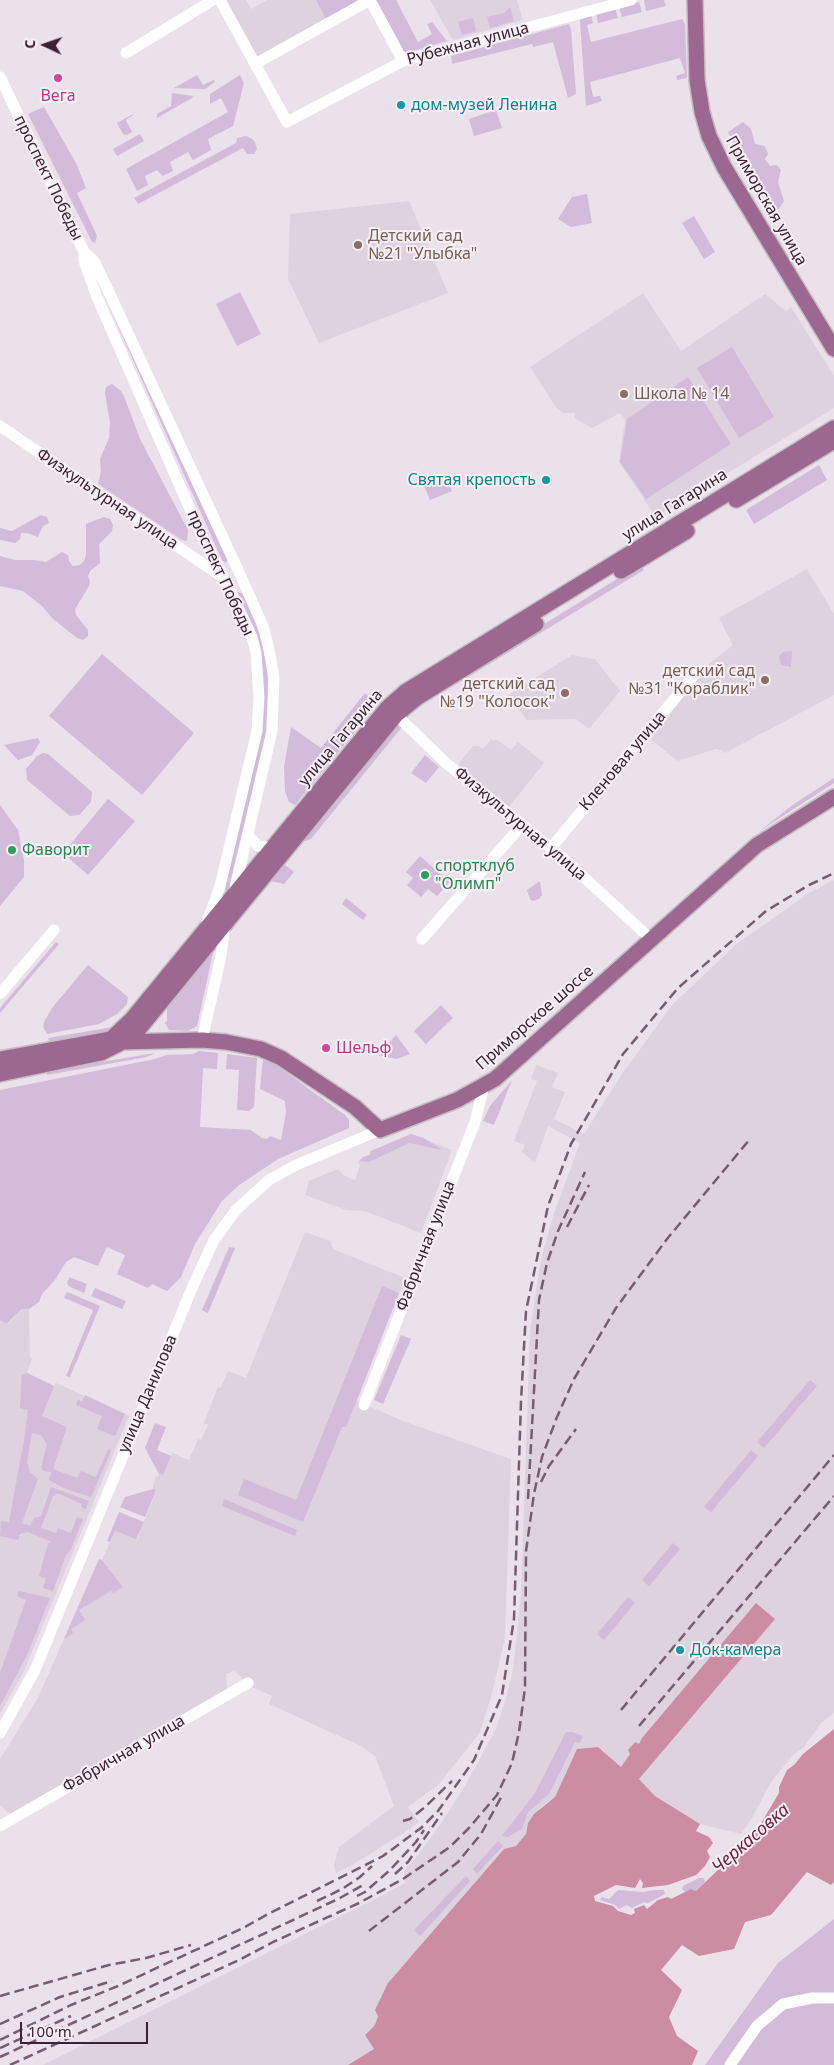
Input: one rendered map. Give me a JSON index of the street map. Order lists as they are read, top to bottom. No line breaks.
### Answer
{"streets":{"main road":["Приморская улица","улица Гагарина","Приморское шоссе"],"street":["Рубежная улица","проспект Победы","Физкультурная улица","Кленовая улица","Фабричная улица","улица Данилова"]},"crossings":[["проспект Победы","Физкультурная улица"],["проспект Победы","улица Гагарина"],["Физкультурная улица","улица Гагарина"],["Физкультурная улица","Кленовая улица"],["Физкультурная улица","Приморское шоссе"],["Приморское шоссе","Фабричная улица"],["Приморское шоссе","улица Данилова"]],"water":["Черкасовка"],"places":["Вега","дом-музей Ленина","Детский сад №21 \"Улыбка\"","Школа № 14","Святая крепость","детский сад №31 \"Кораблик\"","детский сад №19 \"Колосок\"","Фаворит","спортклуб \"Олимп\"","Шельф","Док-камера"],"scale_bar":"100 m","north":"left"}
